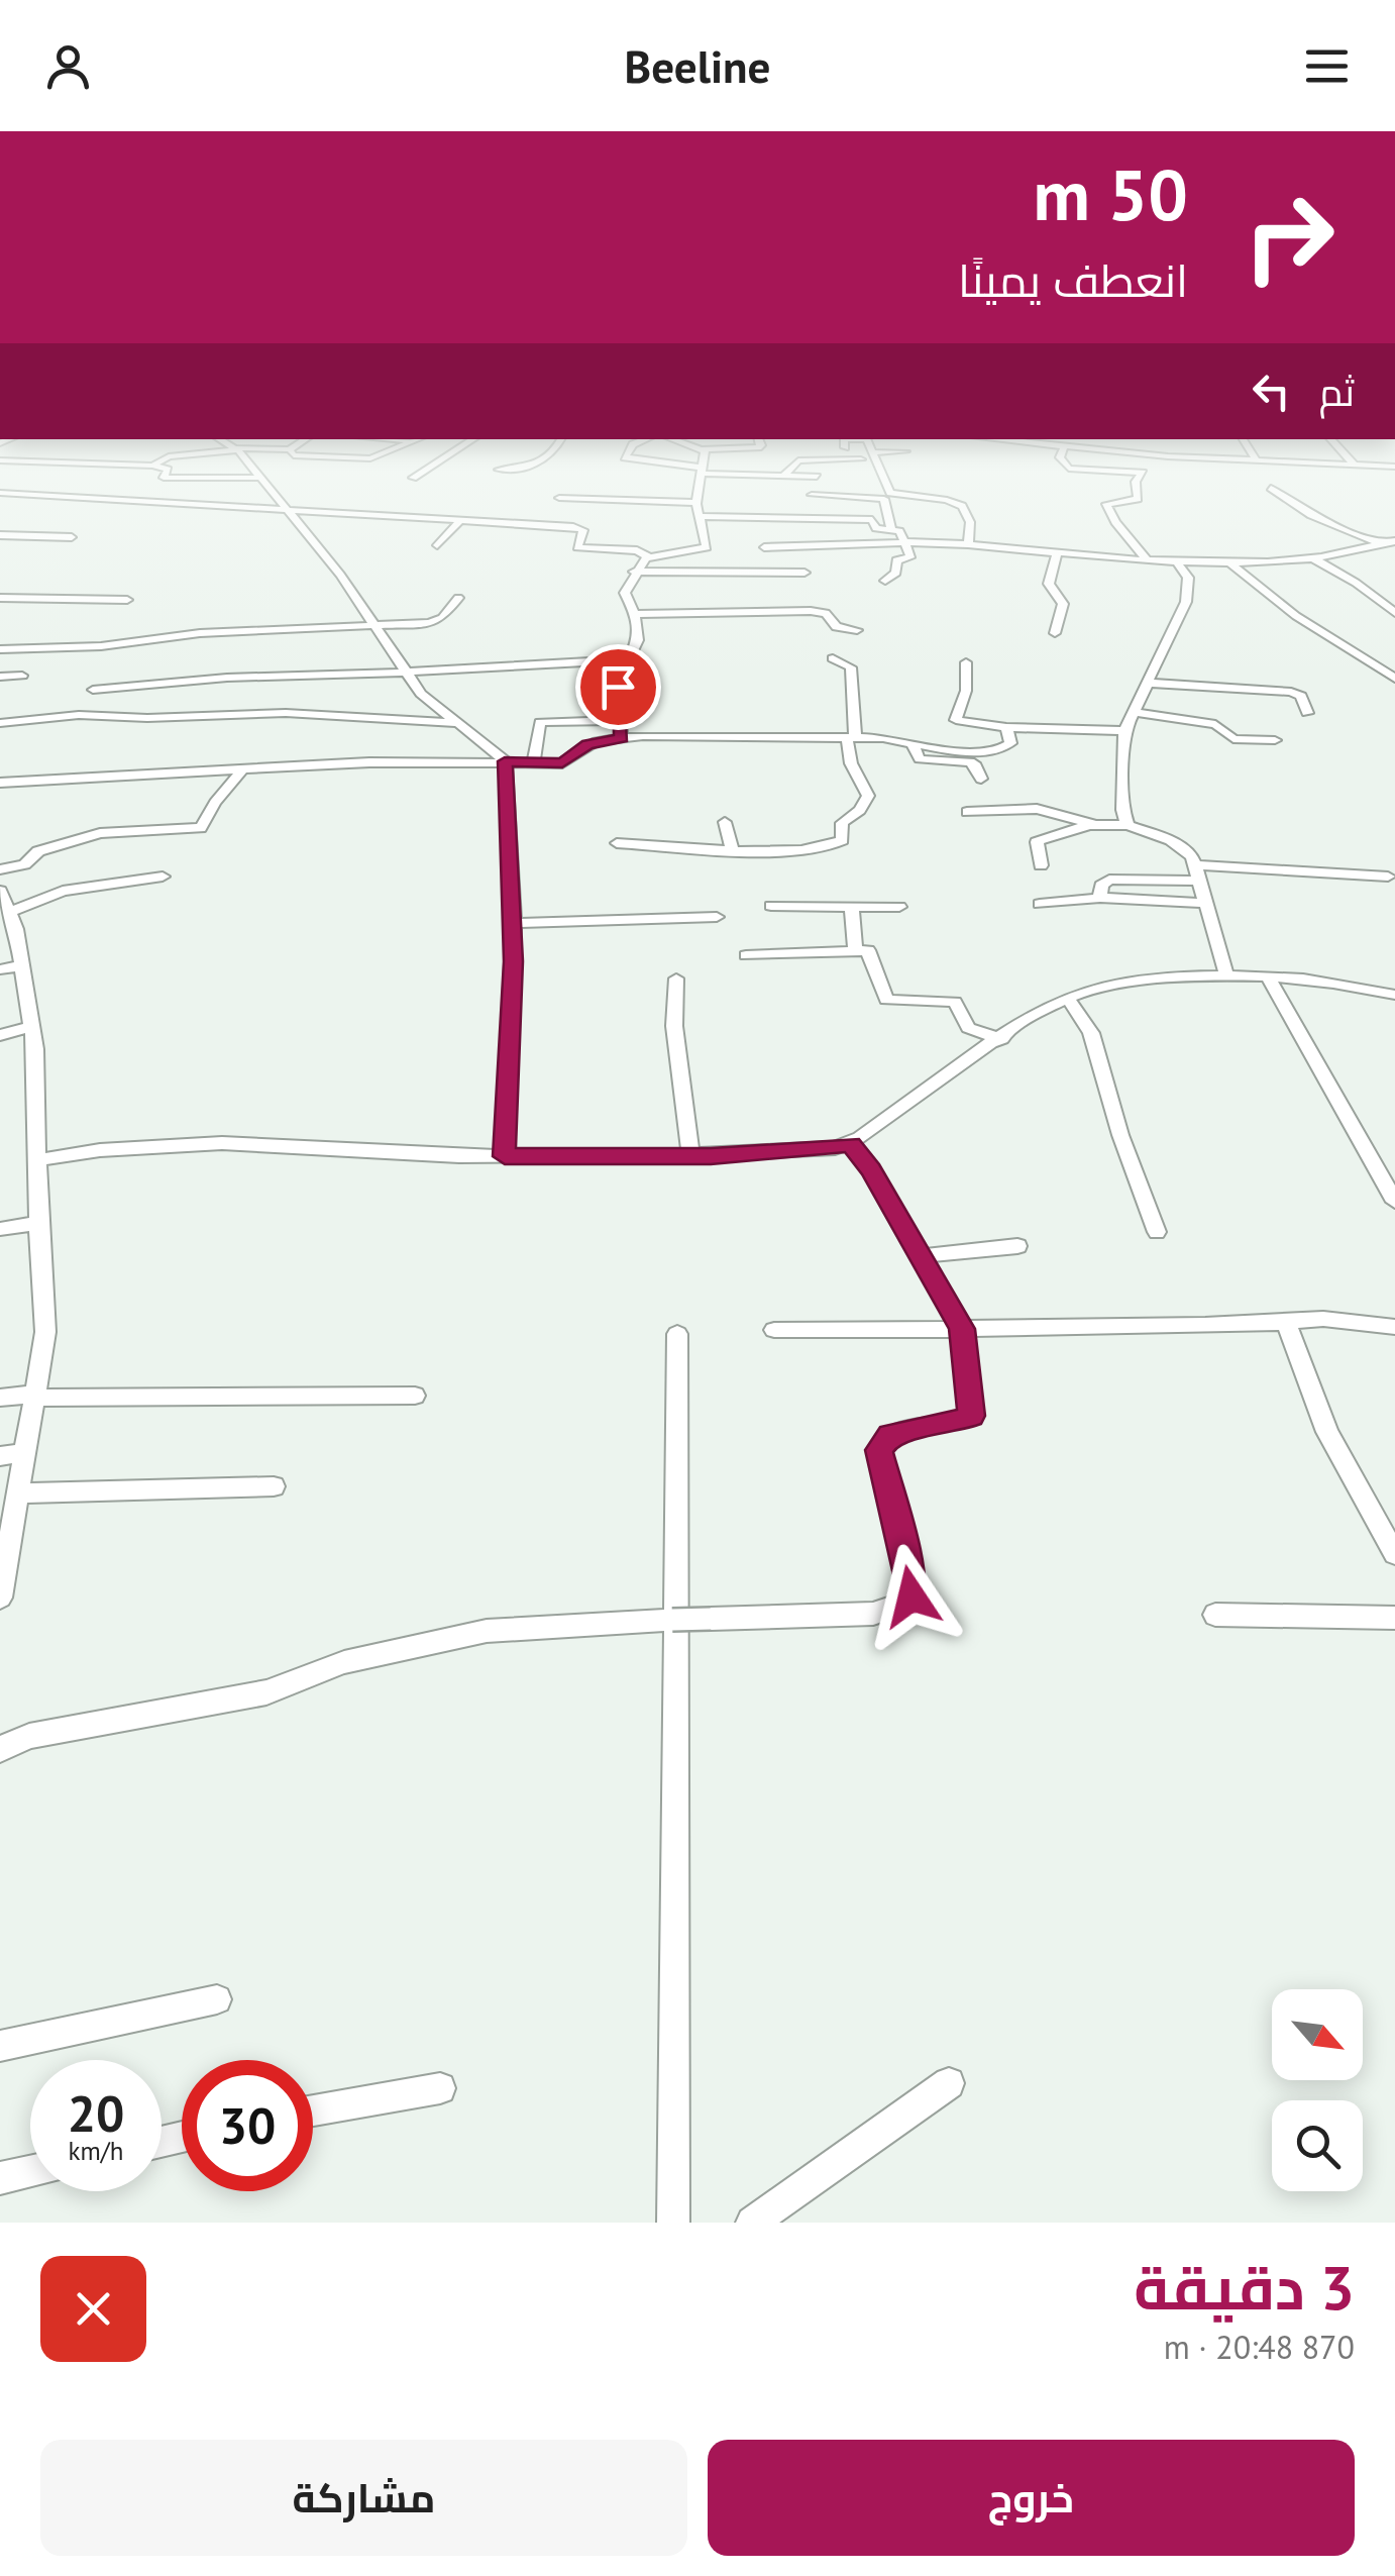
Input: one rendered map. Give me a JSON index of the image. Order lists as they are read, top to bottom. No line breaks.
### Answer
{"north":"bottom right","page":{"header":"Beeline","turn":["50 m","انعطف يمينًا"],"then":"ثم","speed":"20 km/h","limit":"30","heading":["3 دقيقة","870 m · 20:48"],"buttons":["خروج","مشاركة"]}}
